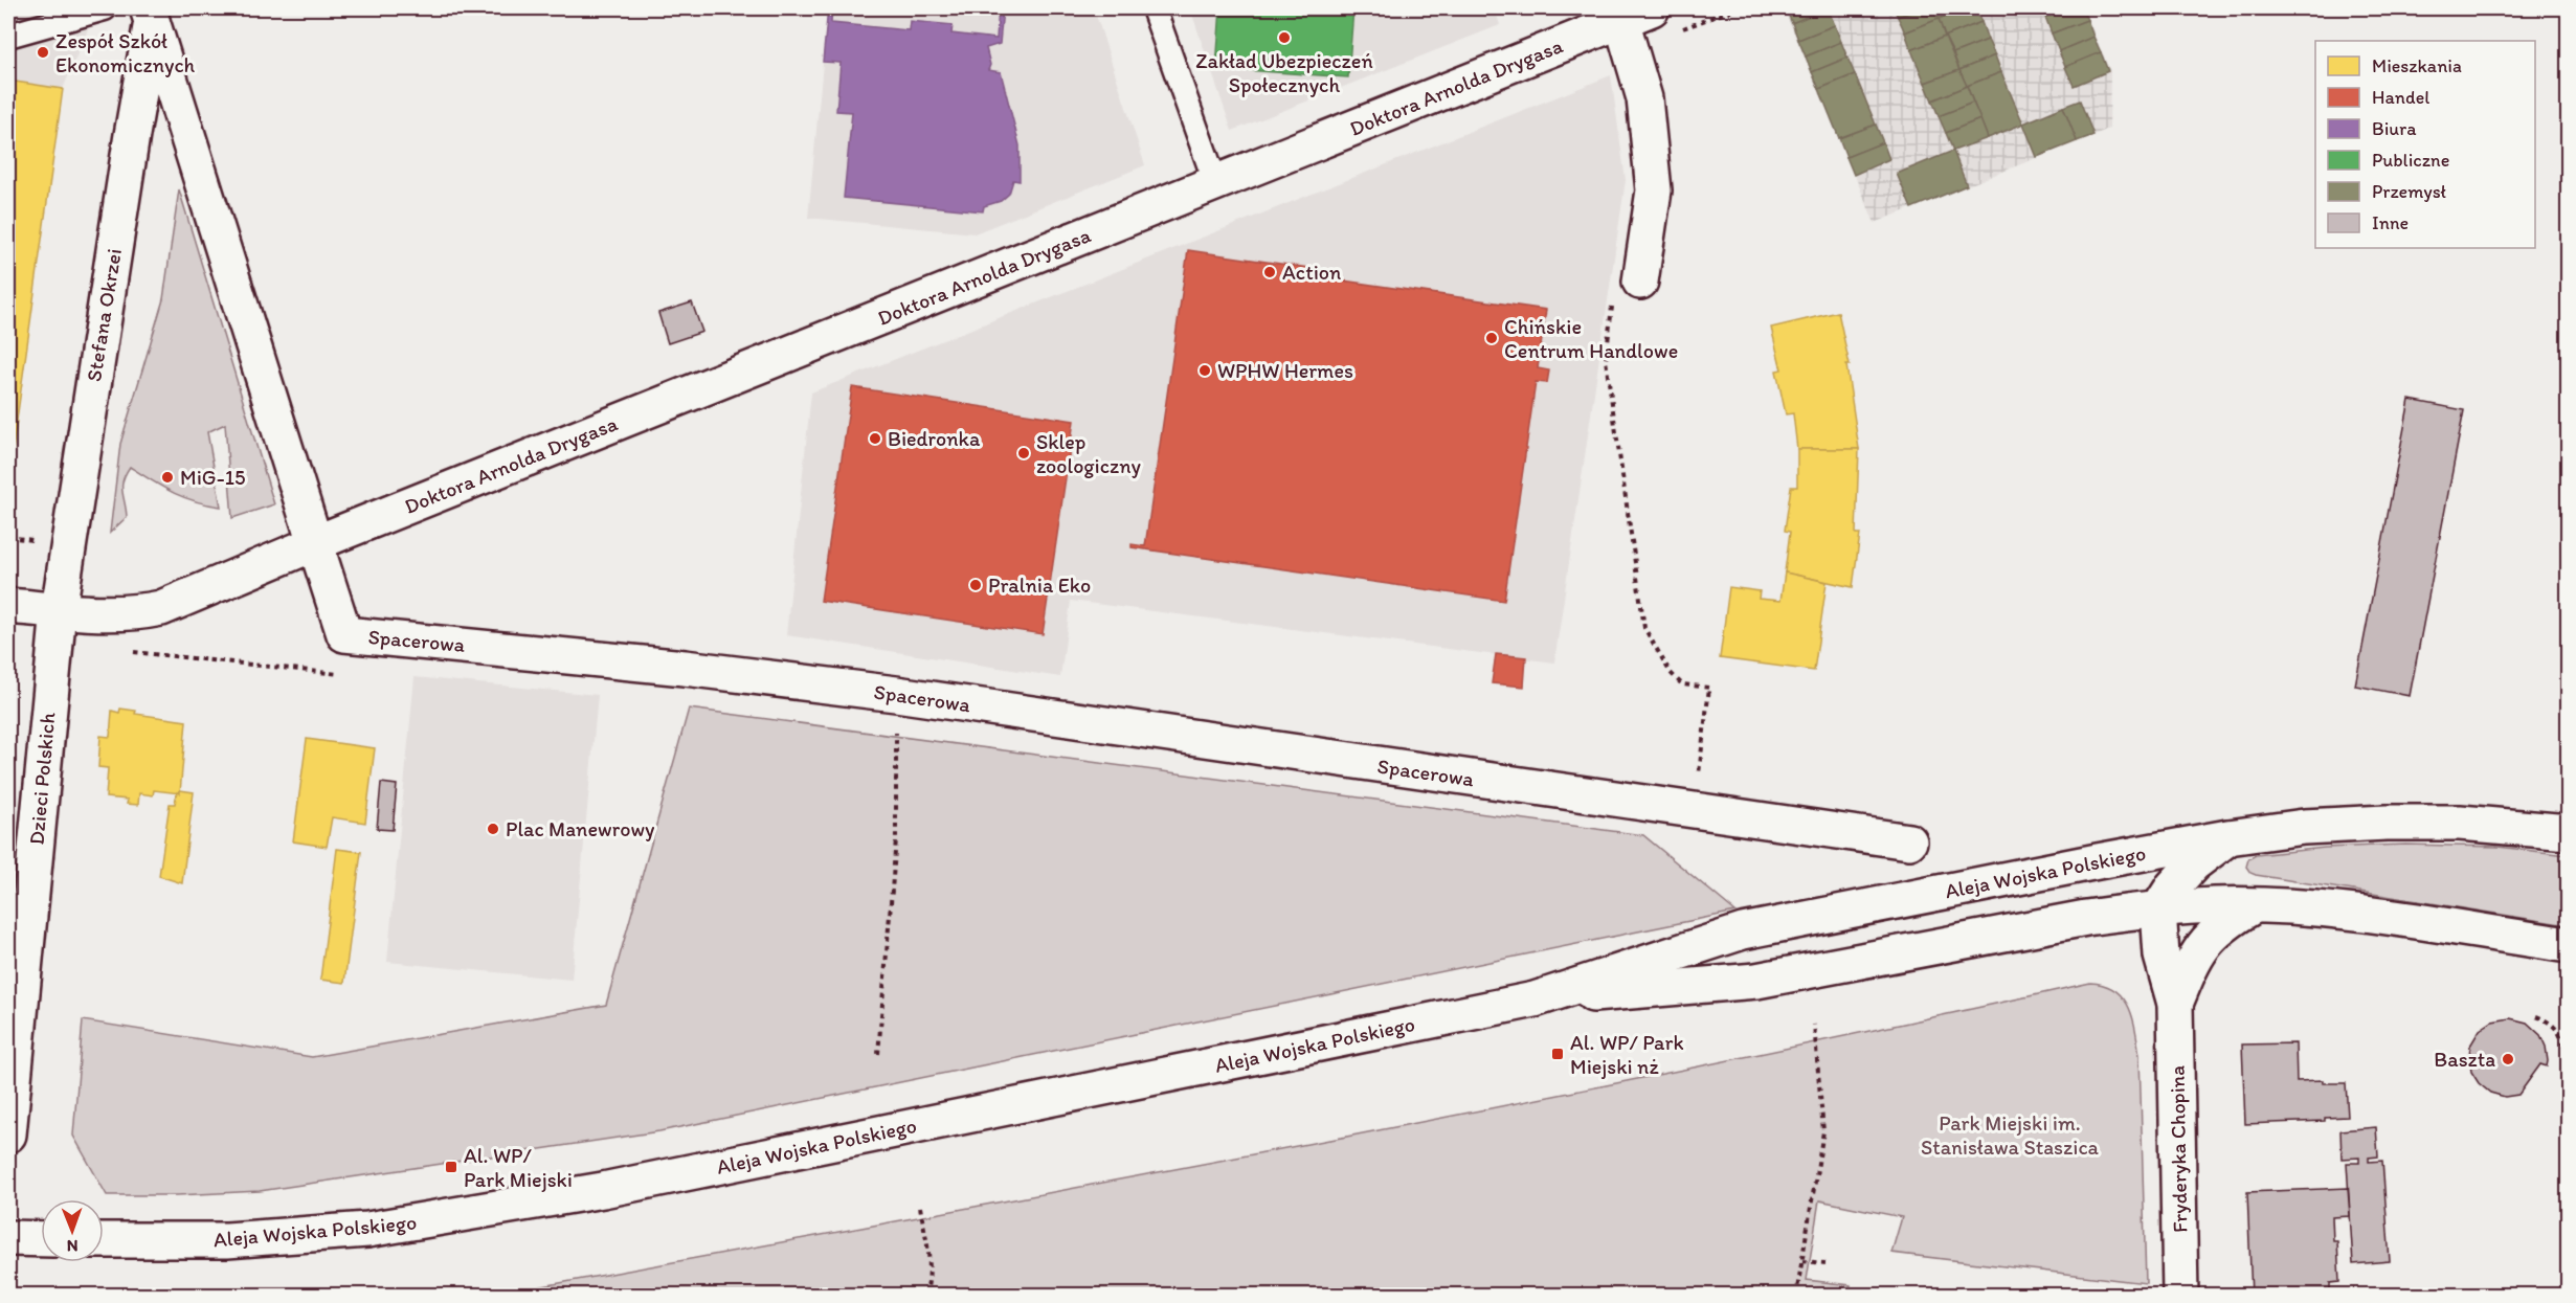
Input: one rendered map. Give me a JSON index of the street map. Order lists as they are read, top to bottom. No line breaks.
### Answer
{"streets":{"street":["Doktora Arnolda Drygasa","Stefana Okrzei","Spacerowa","Dzieci Polskich","Aleja Wojska Polskiego","Fryderyka Chopina"]},"crossings":[["Doktora Arnolda Drygasa","Stefana Okrzei"],["Doktora Arnolda Drygasa","Spacerowa"],["Stefana Okrzei","Spacerowa"],["Stefana Okrzei","Dzieci Polskich"],["Aleja Wojska Polskiego","Fryderyka Chopina"]],"parks":["Park Miejski im. Stanisława Staszica"],"places":{"other":["Zakład Ubezpieczeń Społecznych","Zespół Szkół Ekonomicznych","Action","Chińskie Centrum Handlowe","WPHW Hermes","Biedronka","Sklep zoologiczny","MiG-15","Pralnia Eko","Plac Manewrowy","Baszta"],"transit":["Al. WP/ Park Miejski nż","Al. WP/ Park Miejski"]},"legend":["Mieszkania","Handel","Biura","Publiczne","Przemysł","Inne"],"north":"bottom"}
